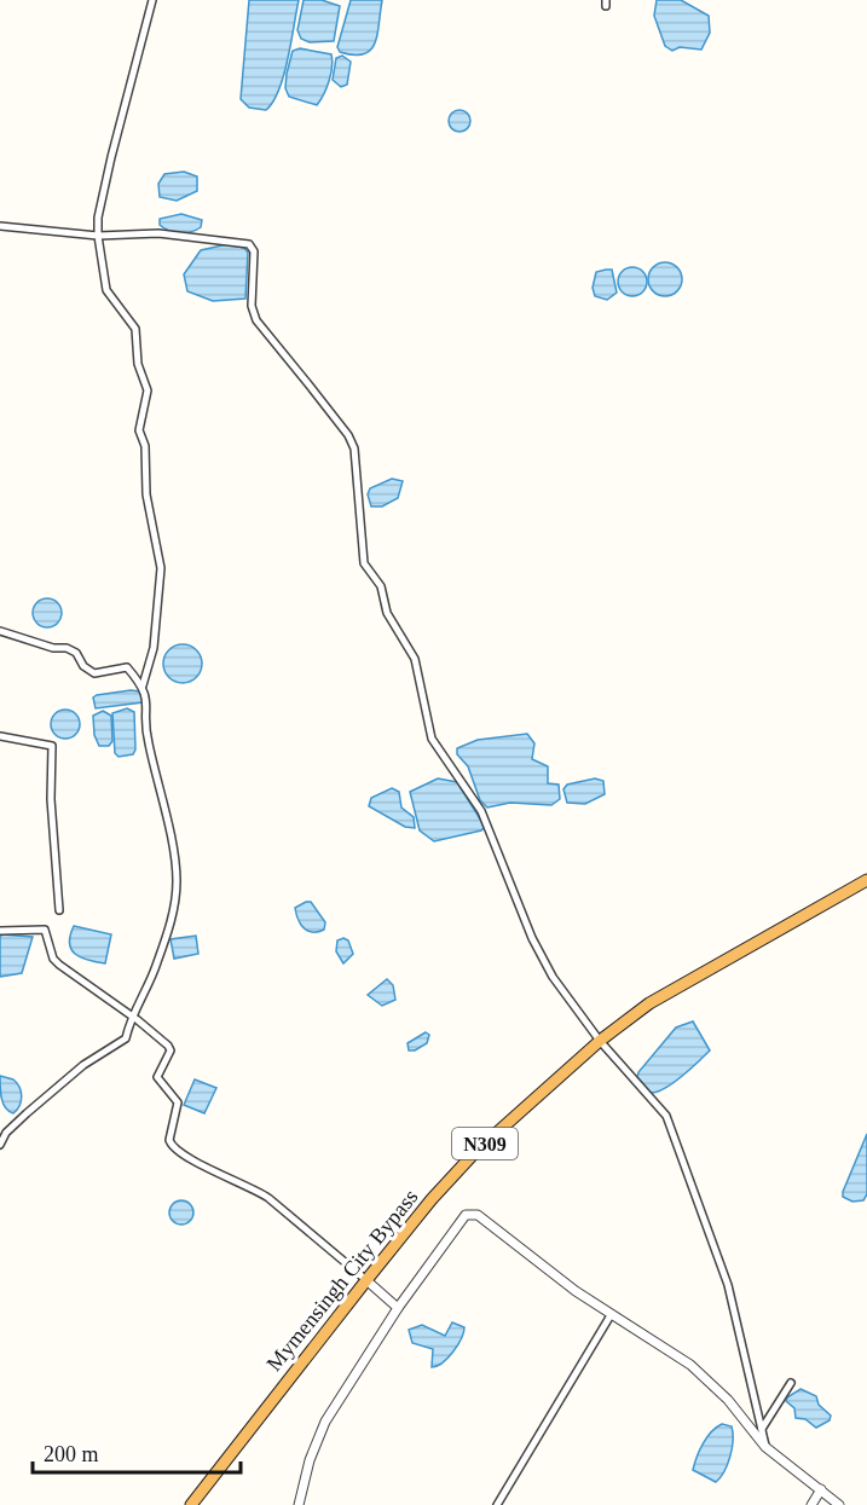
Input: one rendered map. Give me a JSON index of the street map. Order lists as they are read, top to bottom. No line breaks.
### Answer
{"streets":{"highway":["N309","Mymensingh City Bypass"]},"scale_bar":"200 m"}
